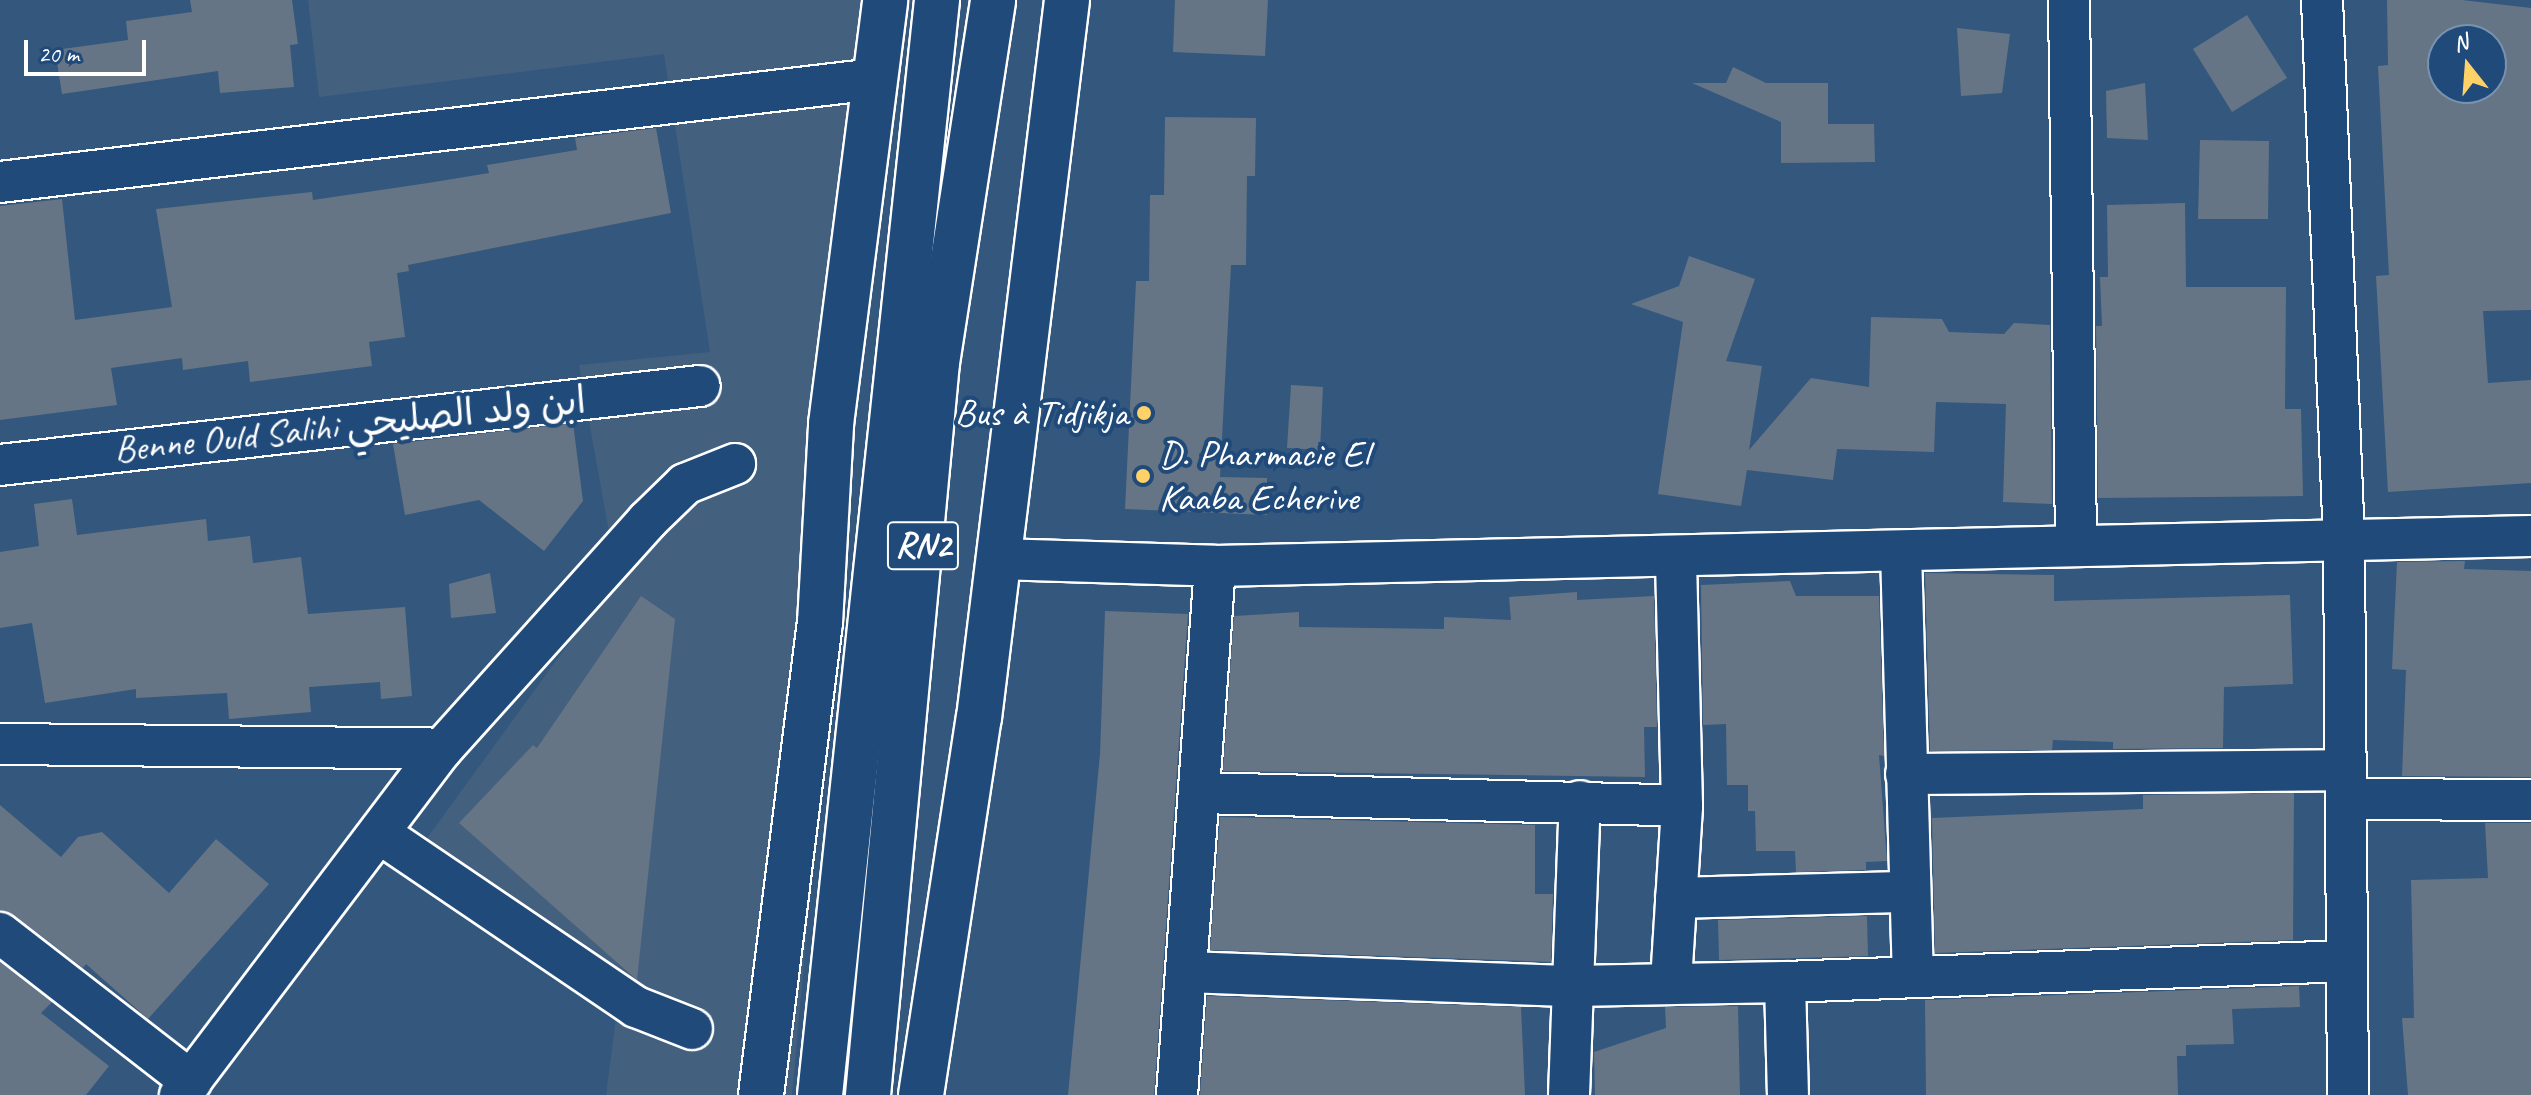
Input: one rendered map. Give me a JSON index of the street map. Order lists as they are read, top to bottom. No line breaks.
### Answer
{"streets":{"highway":["RN2"],"street":["Benne Ould Salihi ابن ولد الصليحي"]},"places":["Bus à Tidjikja","D. Pharmacie El Kaaba Echerive"],"scale_bar":"20 m","north":"top"}
